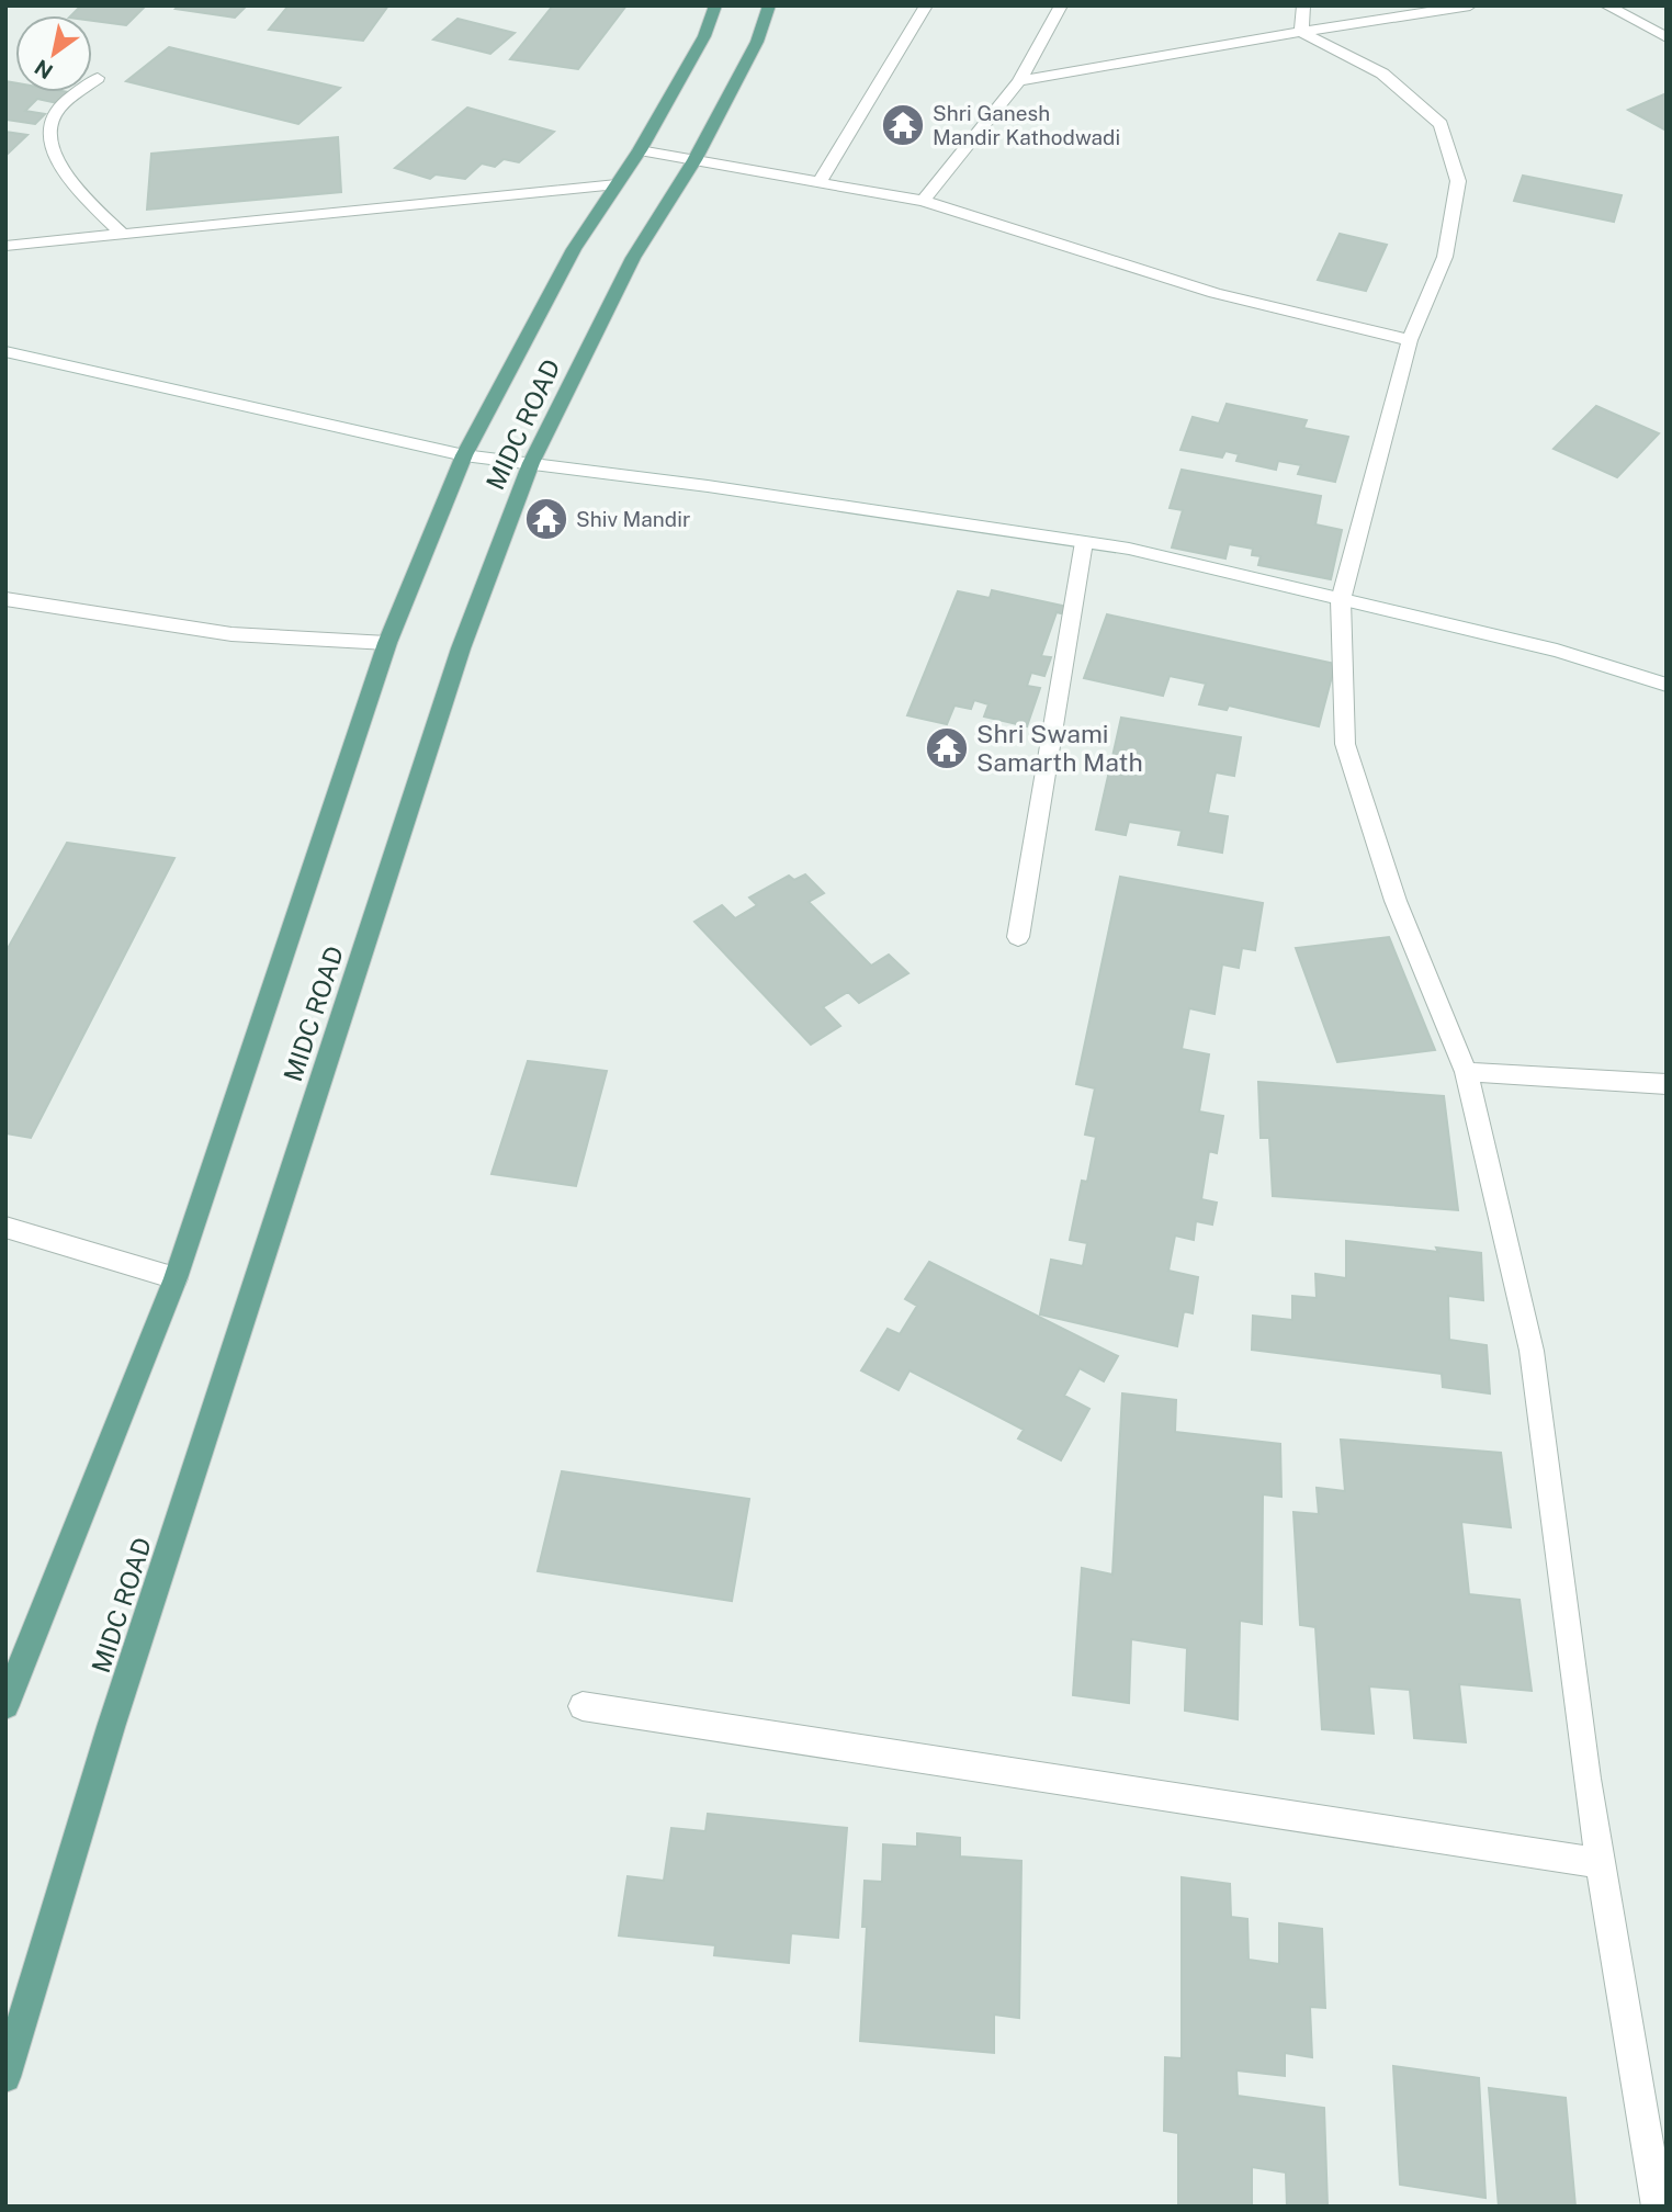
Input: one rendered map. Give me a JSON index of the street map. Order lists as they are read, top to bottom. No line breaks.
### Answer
{"streets":{"main road":["MIDC ROAD"]},"places":{"temple":["Shri Ganesh Mandir Kathodwadi","Shiv Mandir","Shri Swami Samarth Math"]},"north":"bottom left"}
